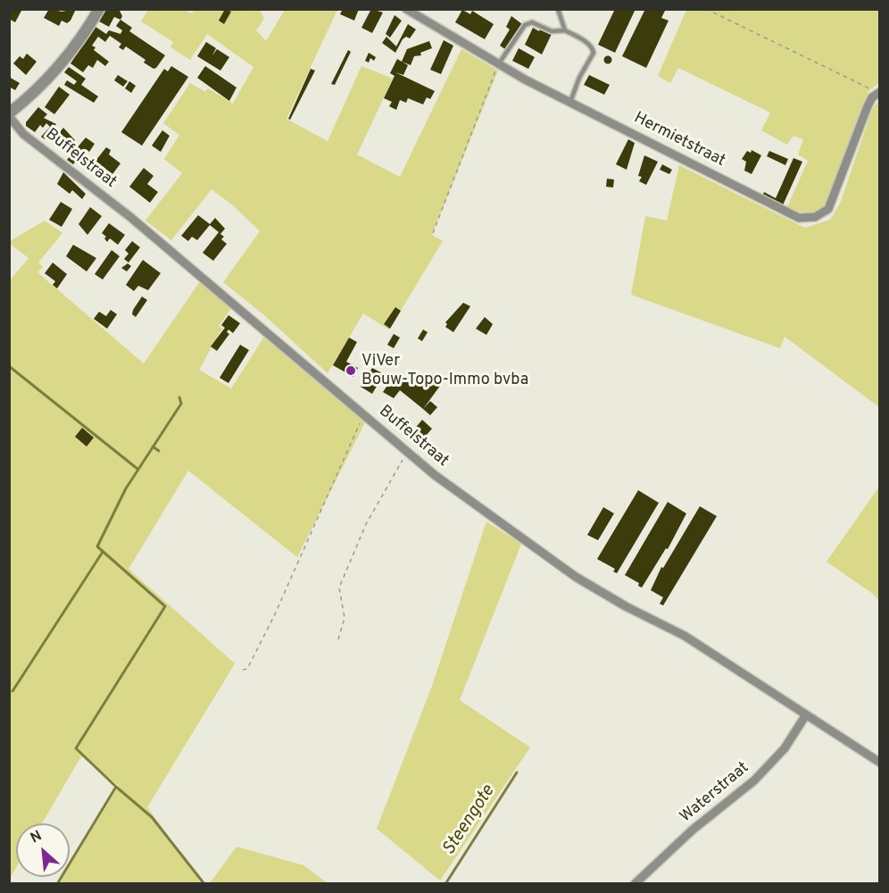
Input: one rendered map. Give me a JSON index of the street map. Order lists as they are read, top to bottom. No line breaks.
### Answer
{"streets":{"street":["Hermietstraat","Buffelstraat","Waterstraat"]},"crossings":[["Buffelstraat","Waterstraat"]],"water":["Steengote"],"places":["ViVer Bouw-Topo-Immo bvba"],"north":"top left"}
